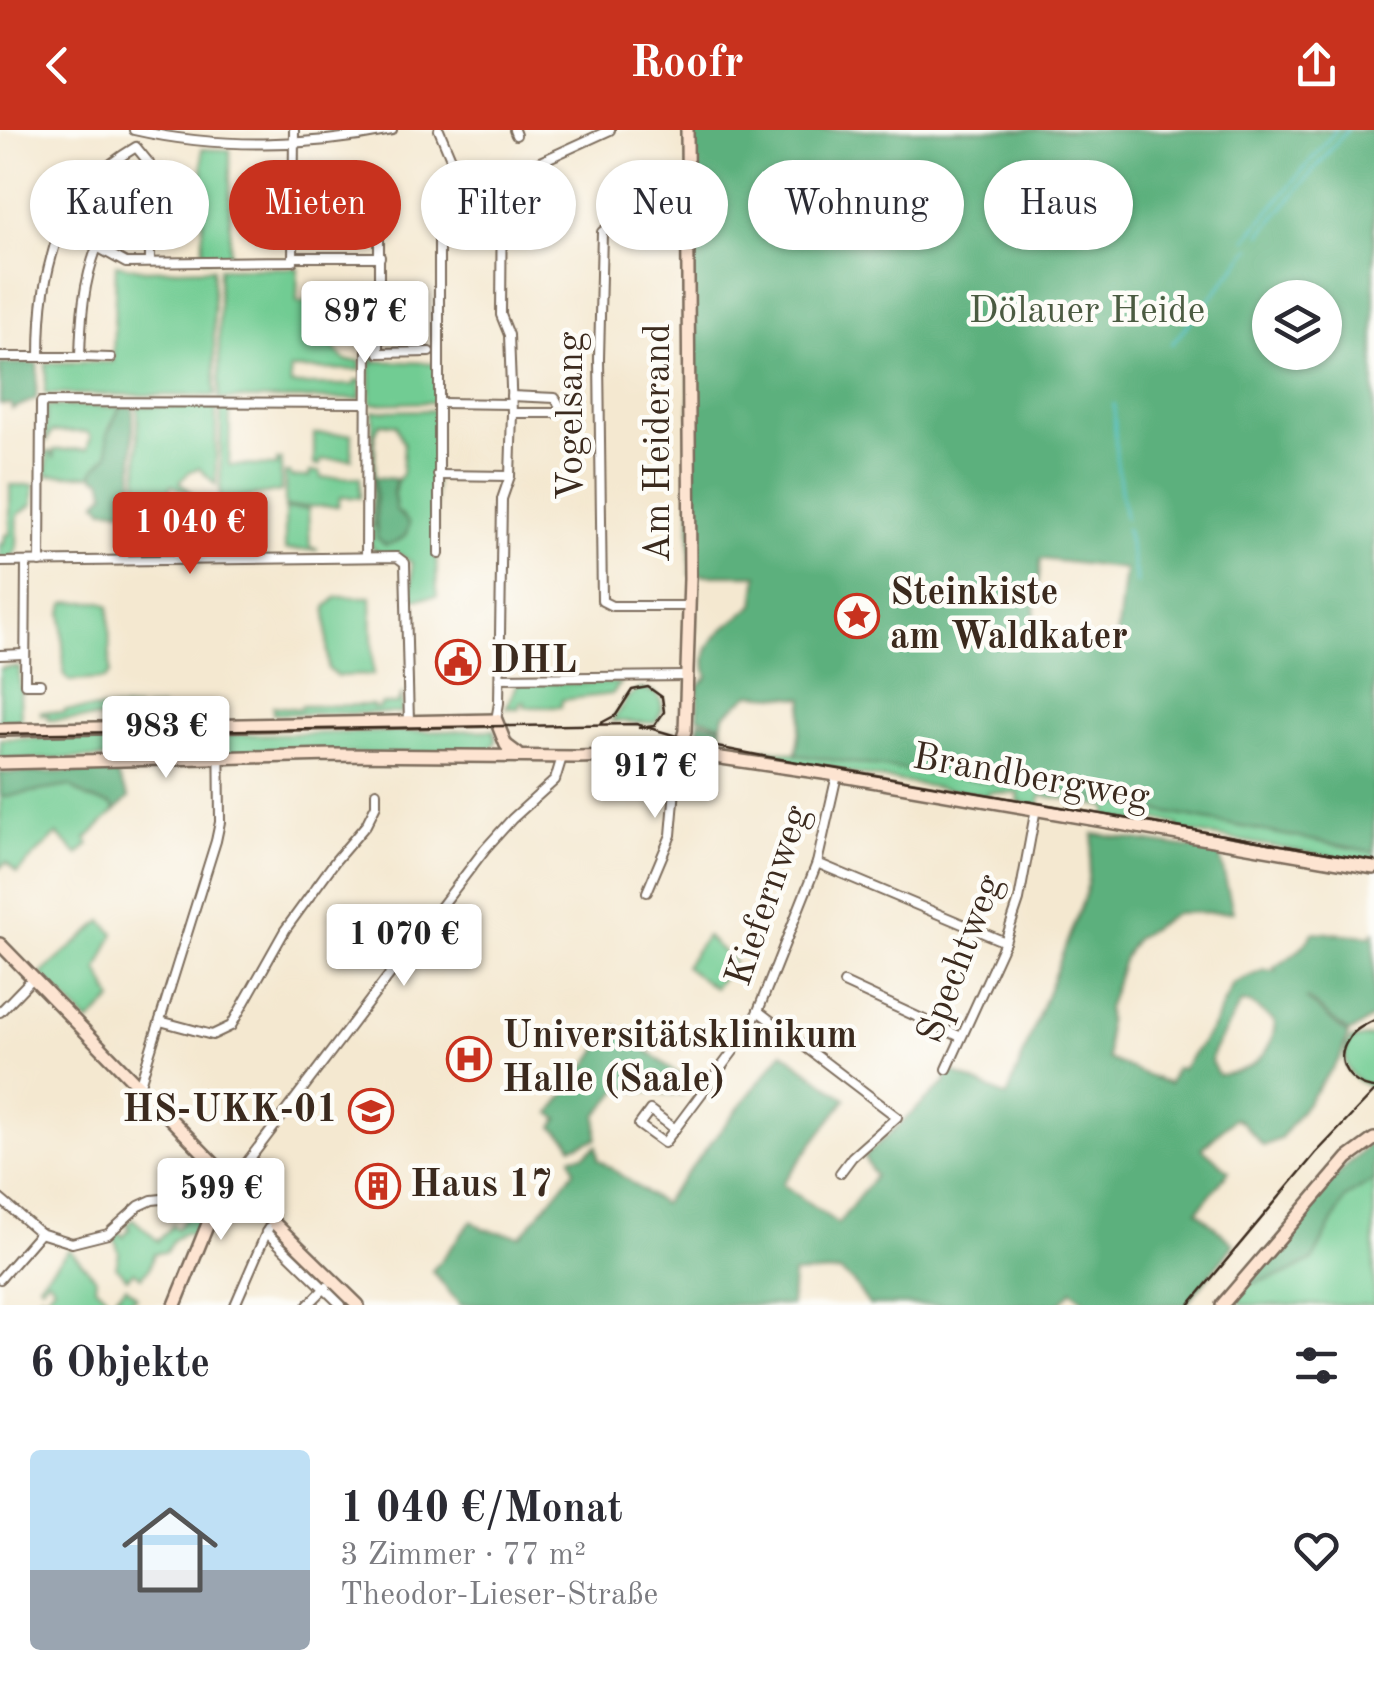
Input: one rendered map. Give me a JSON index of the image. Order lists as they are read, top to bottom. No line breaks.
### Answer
{"streets":{"main road":["Am Heiderand","Brandbergweg"],"street":["Vogelsang","Kiefernweg","Spechtweg"]},"crossings":[["Vogelsang","Am Heiderand"],["Am Heiderand","Brandbergweg"],["Brandbergweg","Kiefernweg"],["Brandbergweg","Spechtweg"]],"parks":["Dölauer Heide"],"places":{"place":["Steinkiste am Waldkater"],"public building":["DHL"],"hospital":["Universitätsklinikum Halle (Saale)"],"school or university":["HS-UKK-01"],"building":["Haus 17"]},"page":{"header":"Roofr","chip":["Kaufen","Mieten","Filter","Neu","Wohnung","Haus"],"price":["897 €","1 040 €","983 €","917 €","1 070 €","599 €"],"heading":"6 Objekte","list":[{"name":"1 040 €/Monat","note":"3 Zimmer · 77 m² · Theodor-Lieser-Straße"}]}}
